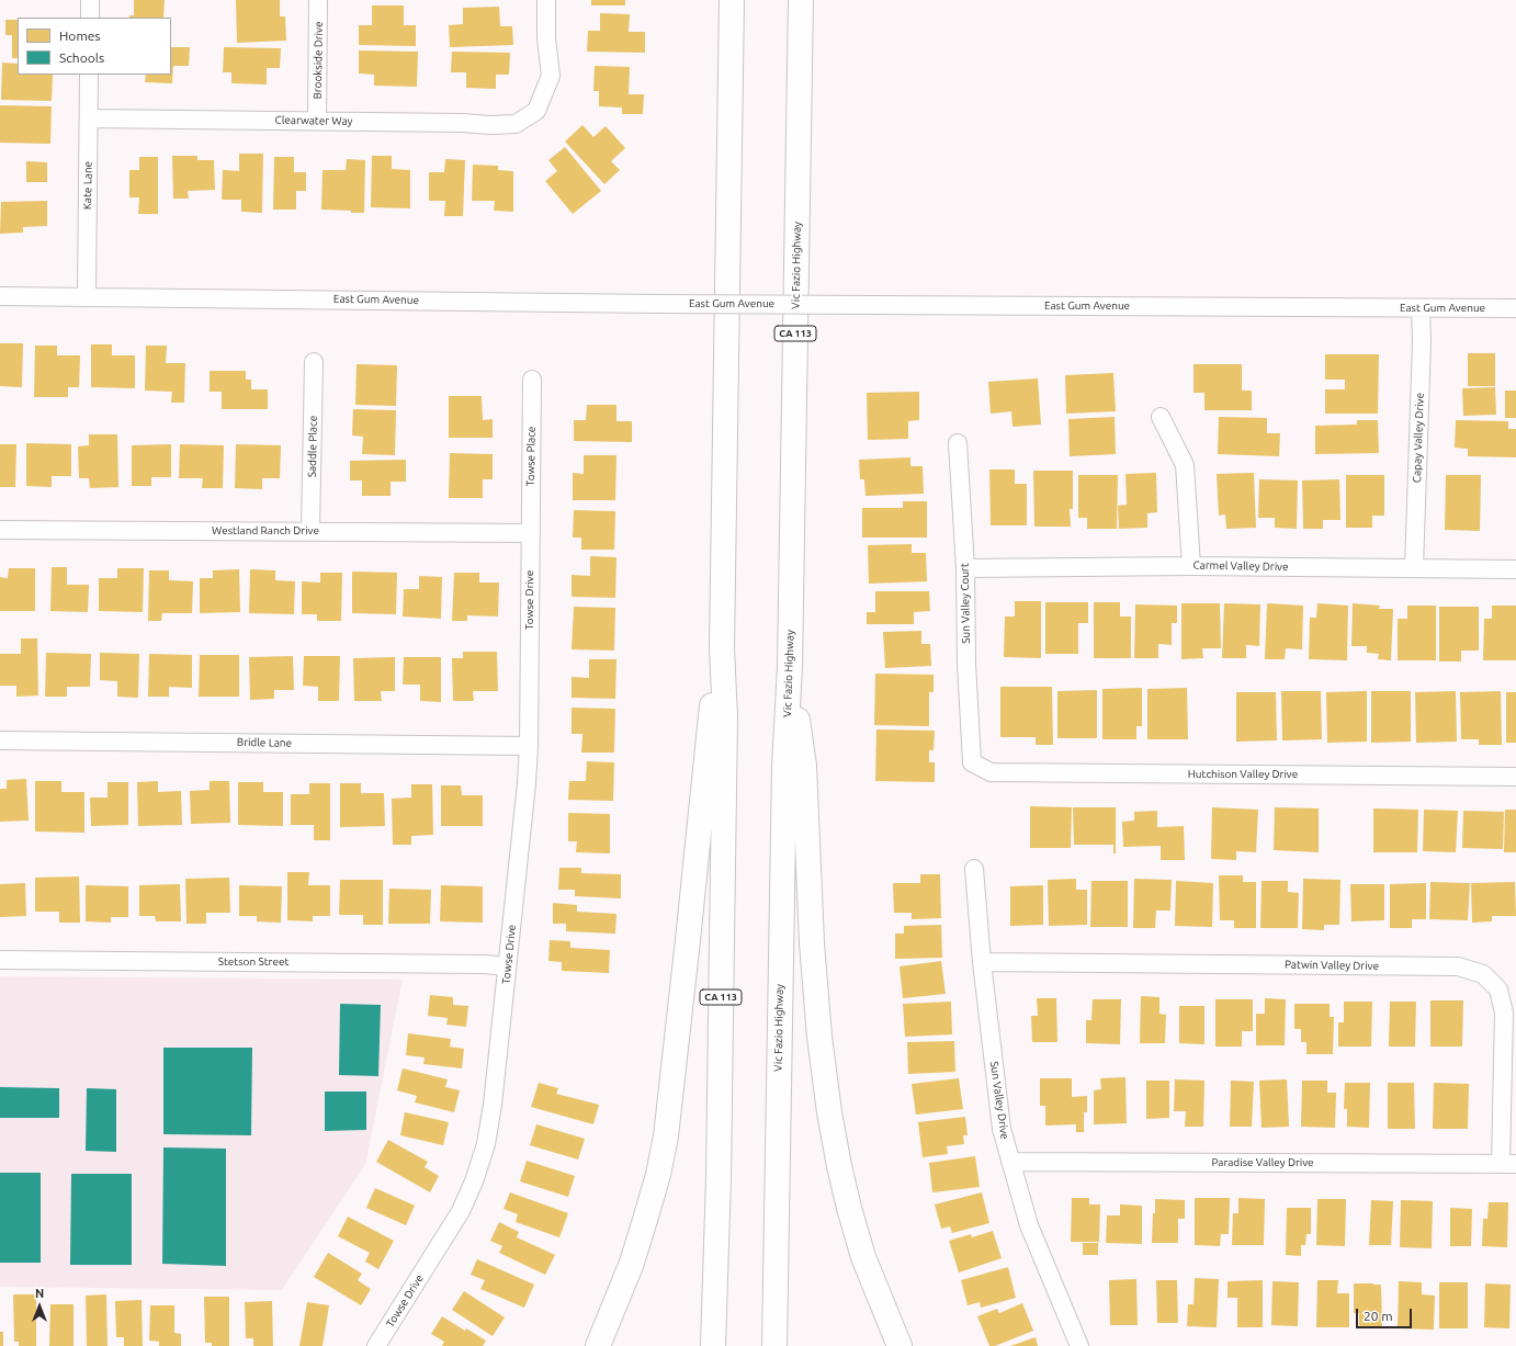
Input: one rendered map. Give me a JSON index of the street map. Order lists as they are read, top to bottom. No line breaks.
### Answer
{"streets":{"highway":["Vic Fazio Highway","CA 113"],"street":["Brookside Drive","Clearwater Way","Kate Lane","East Gum Avenue","Capay Valley Drive","Saddle Place","Towse Place","Westland Ranch Drive","Carmel Valley Drive","Towse Drive","Sun Valley Court","Bridle Lane","Hutchison Valley Drive","Stetson Street","Patwin Valley Drive","Sun Valley Drive","Paradise Valley Drive"]},"crossings":[["Brookside Drive","Clearwater Way"],["Clearwater Way","Kate Lane"],["Kate Lane","East Gum Avenue"],["East Gum Avenue","Capay Valley Drive"],["Capay Valley Drive","Carmel Valley Drive"],["Saddle Place","Westland Ranch Drive"],["Towse Place","Westland Ranch Drive"],["Towse Place","Towse Drive"],["Westland Ranch Drive","Towse Drive"],["Carmel Valley Drive","Sun Valley Court"],["Towse Drive","Bridle Lane"],["Towse Drive","Stetson Street"],["Sun Valley Court","Hutchison Valley Drive"],["Patwin Valley Drive","Sun Valley Drive"],["Patwin Valley Drive","Paradise Valley Drive"],["Sun Valley Drive","Paradise Valley Drive"]],"legend":["Homes","Schools"],"scale_bar":"20 m","north":"top"}
